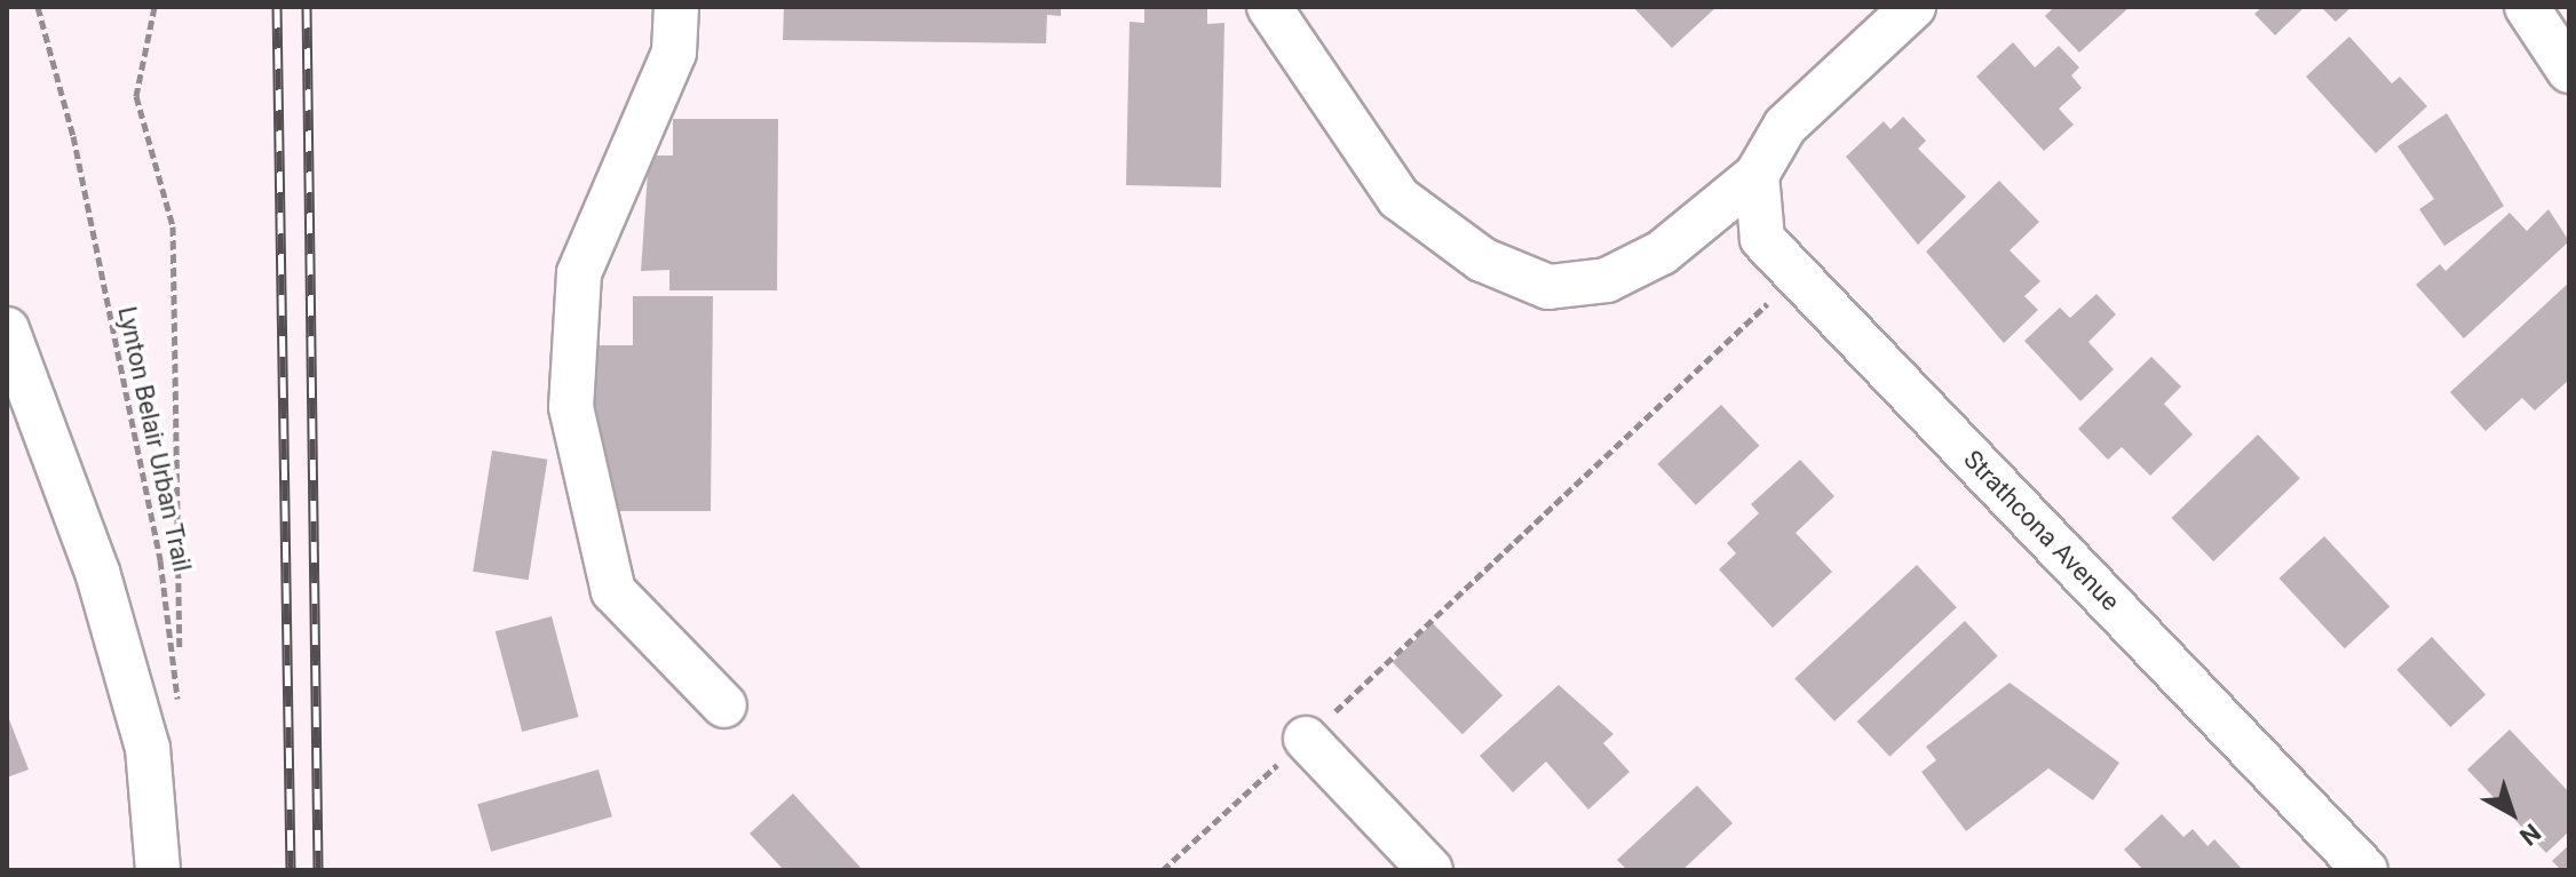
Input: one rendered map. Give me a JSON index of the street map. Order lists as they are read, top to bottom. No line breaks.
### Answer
{"streets":{"street":["Strathcona Avenue"],"path":["Lynton Belair Urban Trail"]},"north":"bottom right"}
